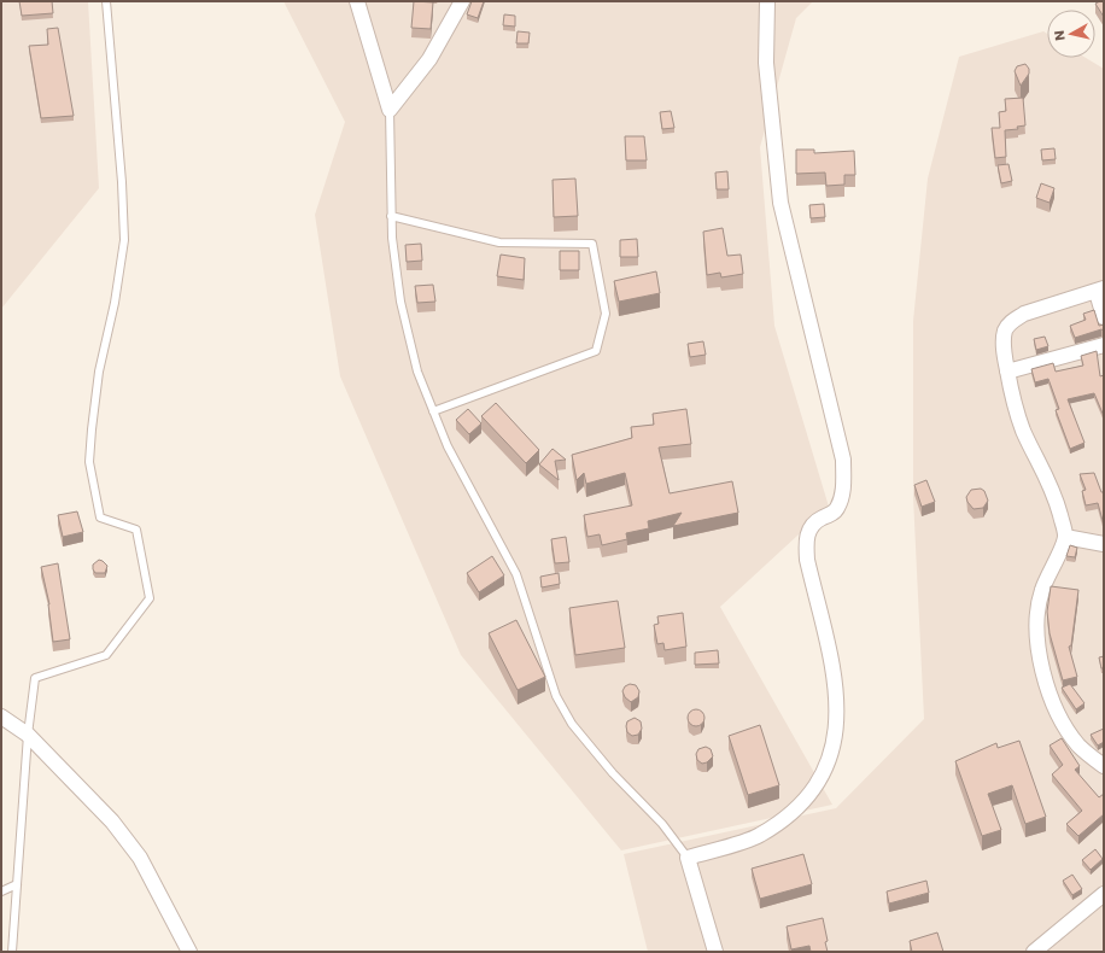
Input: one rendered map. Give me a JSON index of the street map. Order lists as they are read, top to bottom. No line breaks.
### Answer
{"north":"left"}
